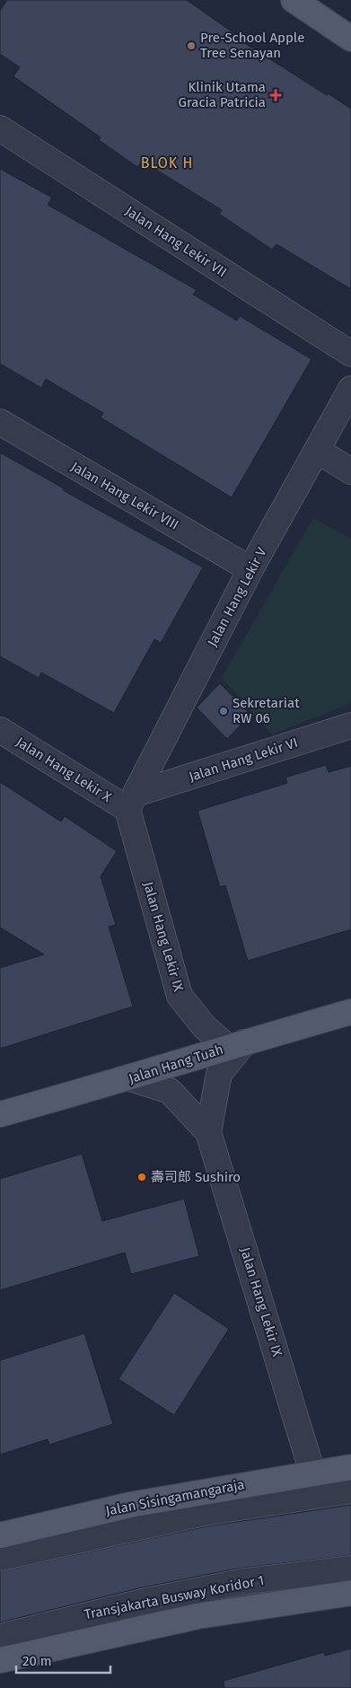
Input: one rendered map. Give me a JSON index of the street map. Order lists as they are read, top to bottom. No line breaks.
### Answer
{"streets":{"main road":["Jalan Hang Tuah","Jalan Sisingamangaraja"],"street":["Jalan Hang Lekir VII","Jalan Hang Lekir VIII","Jalan Hang Lekir V","Jalan Hang Lekir VI","Jalan Hang Lekir X","Jalan Hang Lekir IX","Transjakarta Busway Koridor 1"]},"crossings":[["Jalan Hang Lekir VIII","Jalan Hang Lekir V"],["Jalan Hang Lekir V","Jalan Hang Lekir VI"],["Jalan Hang Lekir V","Jalan Hang Lekir X"],["Jalan Hang Lekir V","Jalan Hang Lekir IX"],["Jalan Hang Lekir VI","Jalan Hang Lekir X"],["Jalan Hang Lekir VI","Jalan Hang Lekir IX"],["Jalan Hang Lekir X","Jalan Hang Lekir IX"],["Jalan Hang Lekir IX","Jalan Hang Tuah"],["Jalan Hang Lekir IX","Jalan Sisingamangaraja"]],"districts":["BLOK H"],"places":{"other":["Pre-School Apple Tree Senayan","Sekretariat RW 06","壽司郎 Sushiro"],"health":["Klinik Utama Gracia Patricia"]},"scale_bar":"20 m"}
